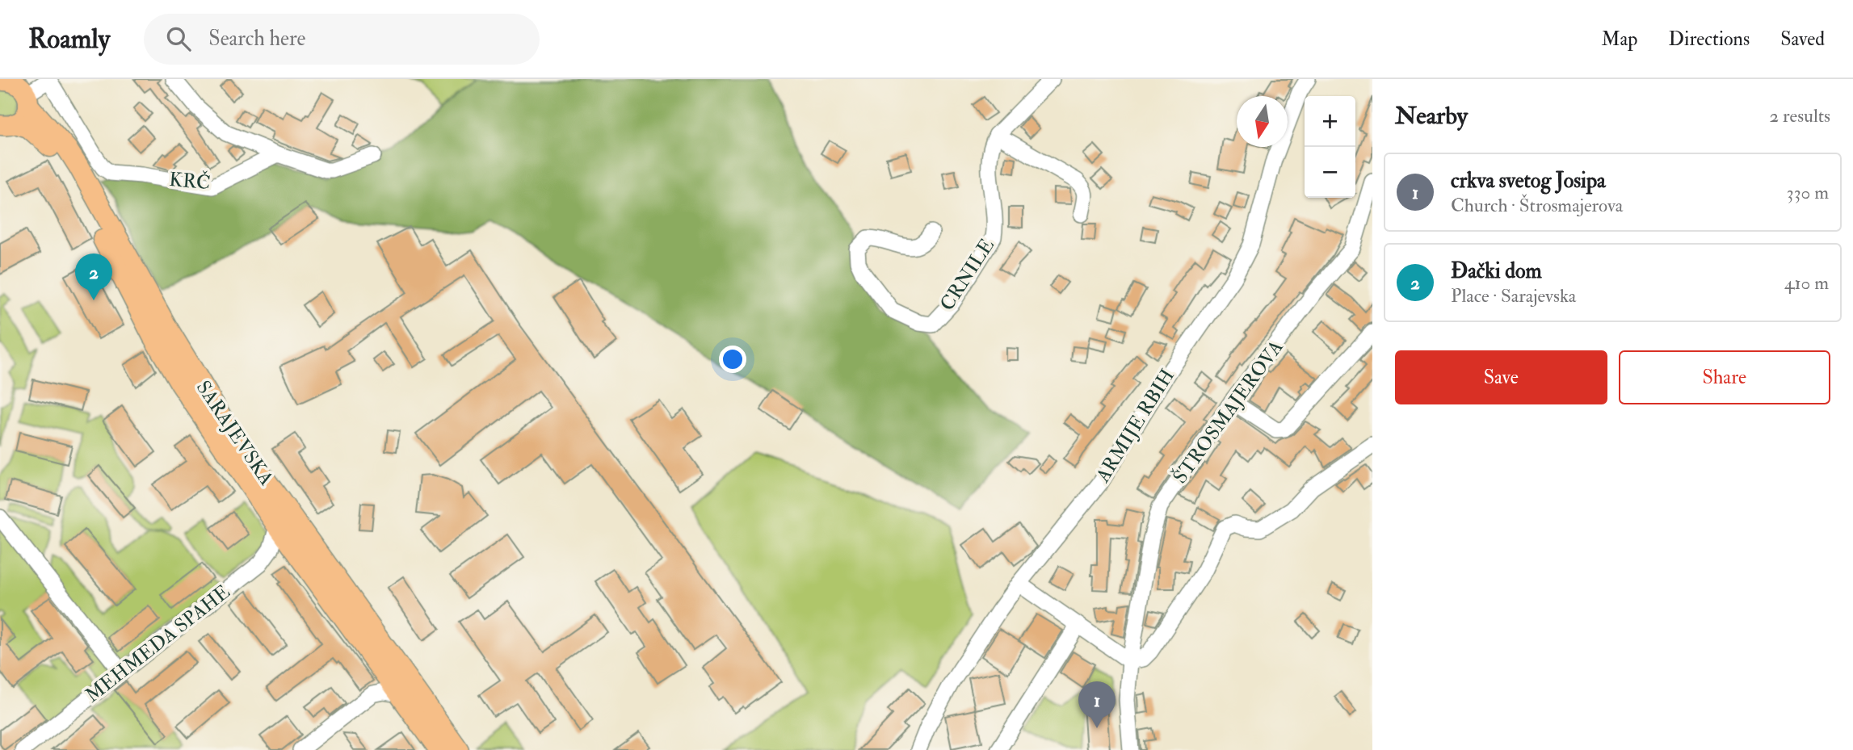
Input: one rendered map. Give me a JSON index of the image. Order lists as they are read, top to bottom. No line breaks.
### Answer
{"streets":{"main road":["SARAJEVSKA"],"street":["KRČ","CRNILE","ŠTROSMAJEROVA","ARMIJE RBIH","MEHMEDA SPAHE"]},"crossings":[["KRČ","SARAJEVSKA"],["SARAJEVSKA","MEHMEDA SPAHE"]],"north":"bottom","page":{"header":"Roamly","search":"Search here","nav":["Map","Directions","Saved"],"heading":["Nearby","2 results"],"map_buttons":["+","−"],"list":[{"mark":"1","name":"crkva svetog Josipa","note":"Church · Štrosmajerova","value":"330 m"},{"mark":"2","name":"Đački dom","note":"Place · Sarajevska","value":"410 m"}],"pins":["2","1"],"buttons":["Save","Share"]}}
